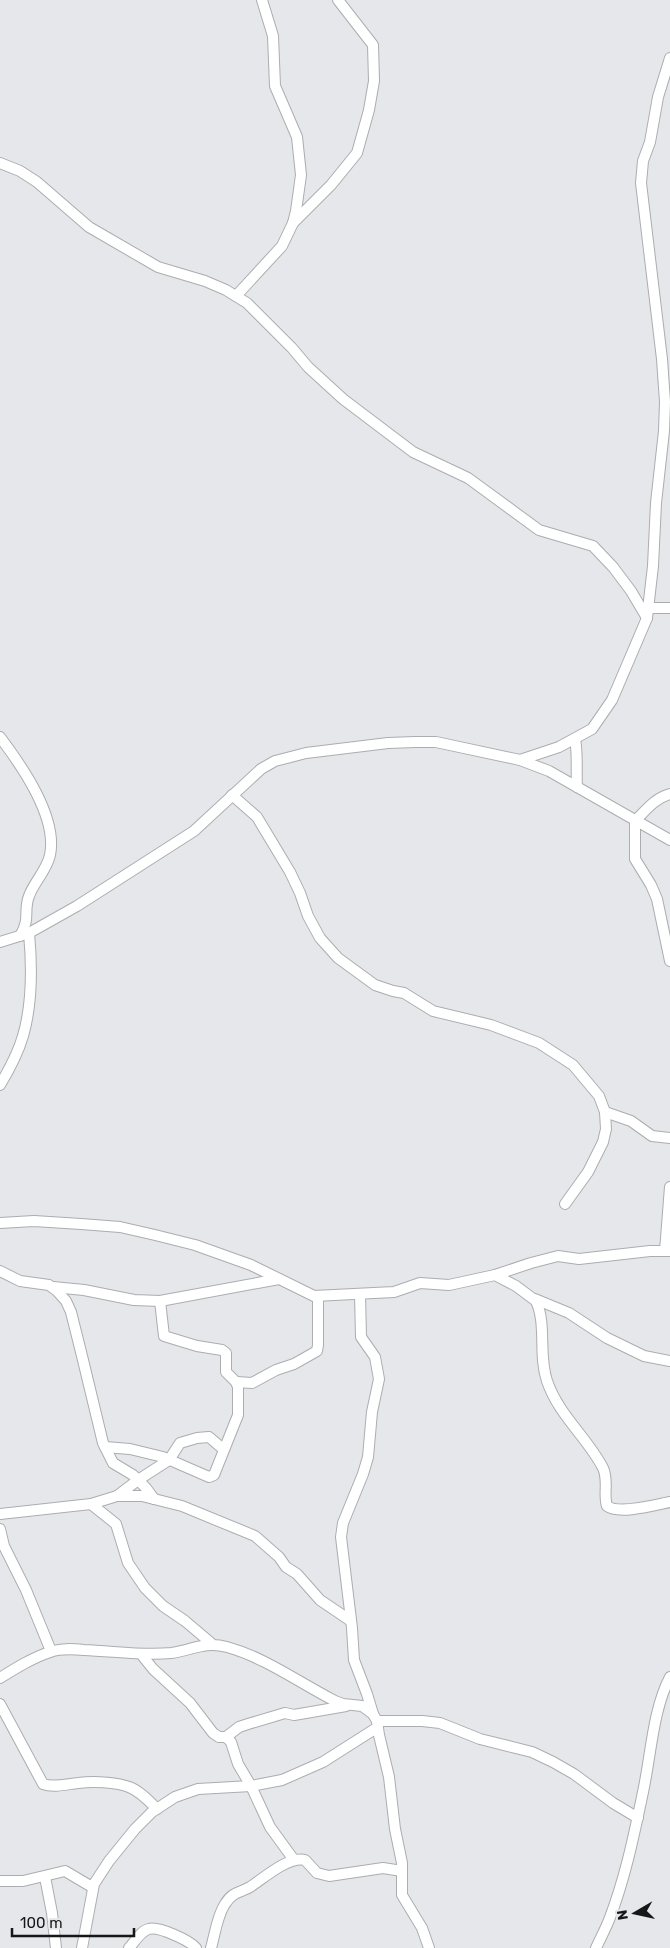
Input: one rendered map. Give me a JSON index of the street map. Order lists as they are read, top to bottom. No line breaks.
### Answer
{"scale_bar":"100 m","north":"left"}
